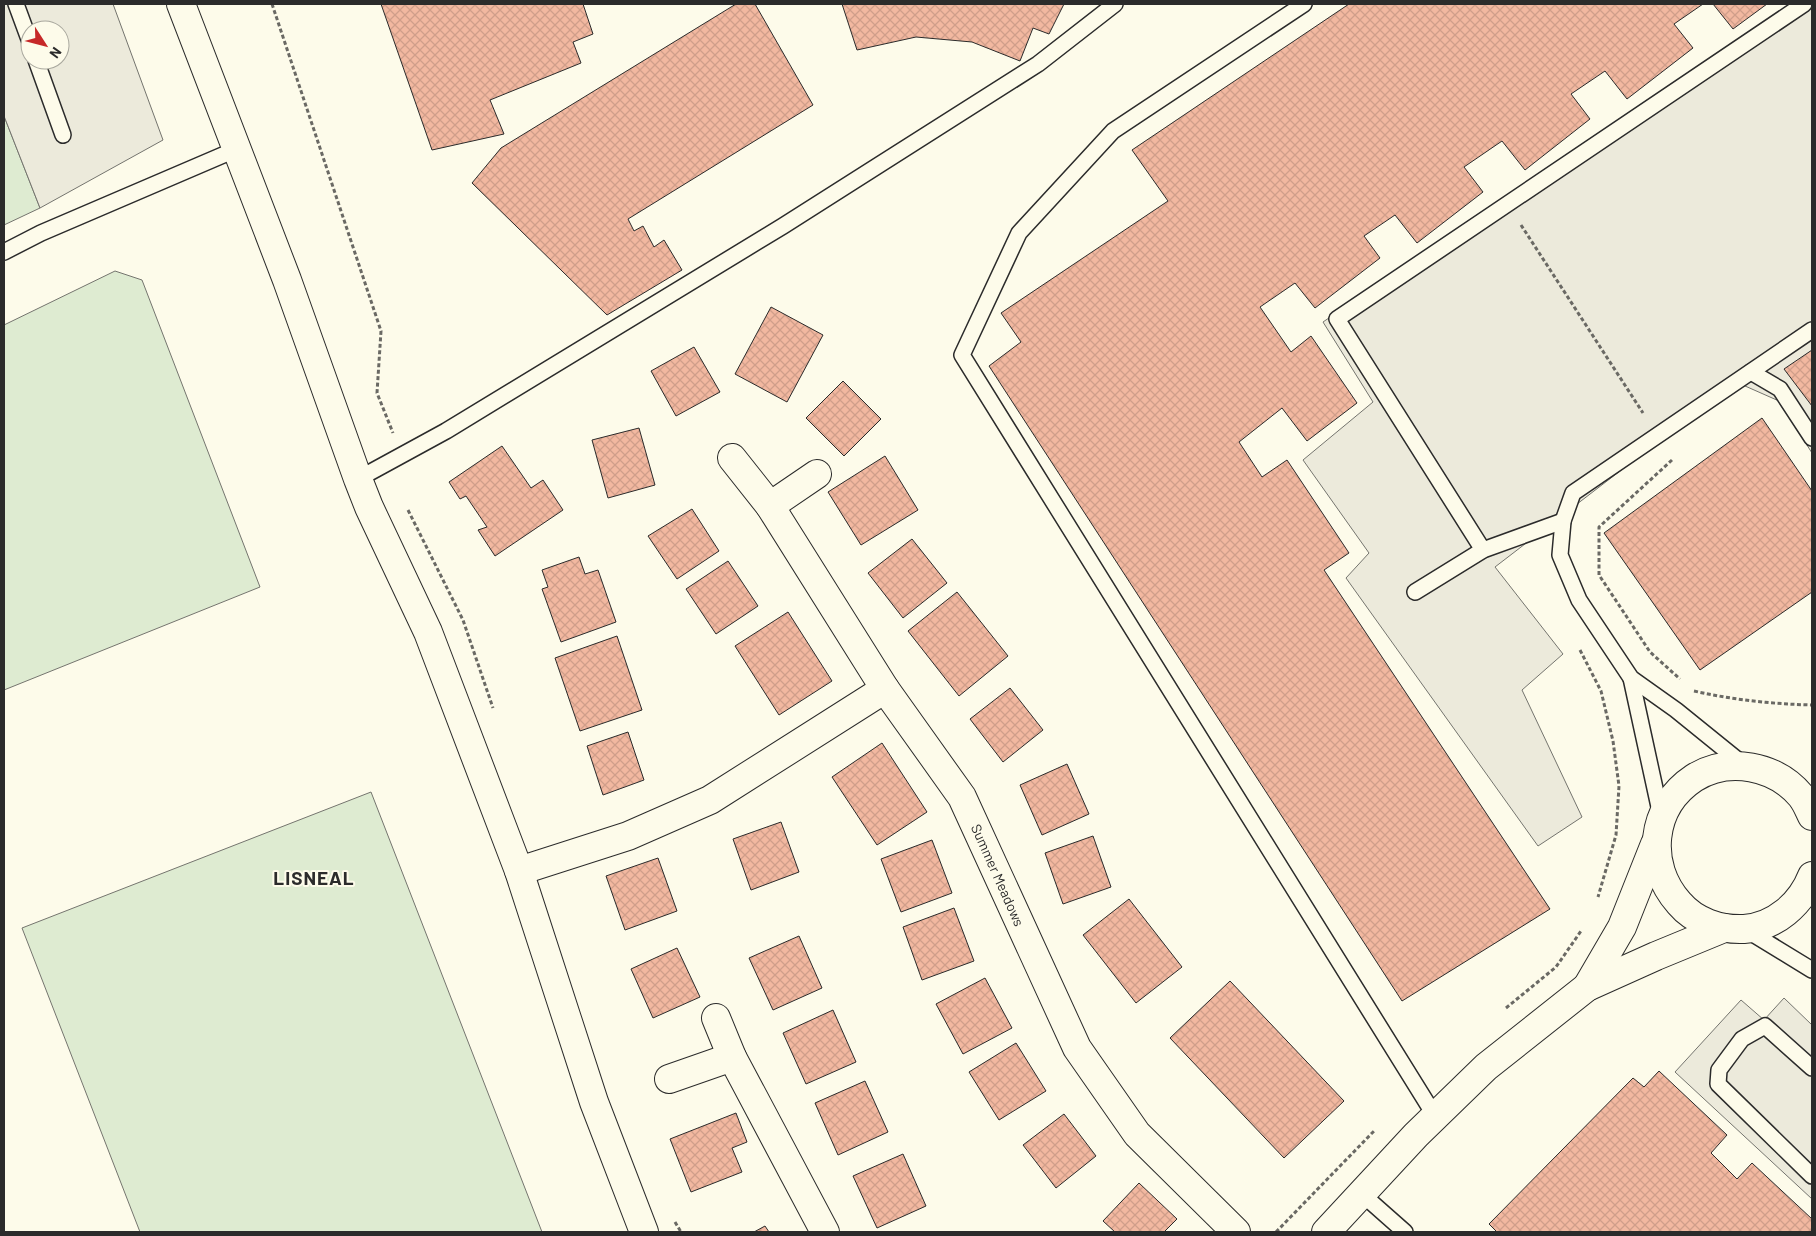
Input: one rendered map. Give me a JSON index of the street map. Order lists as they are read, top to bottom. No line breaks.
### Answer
{"streets":{"street":["Summer Meadows"]},"districts":["LISNEAL"],"north":"bottom right"}
